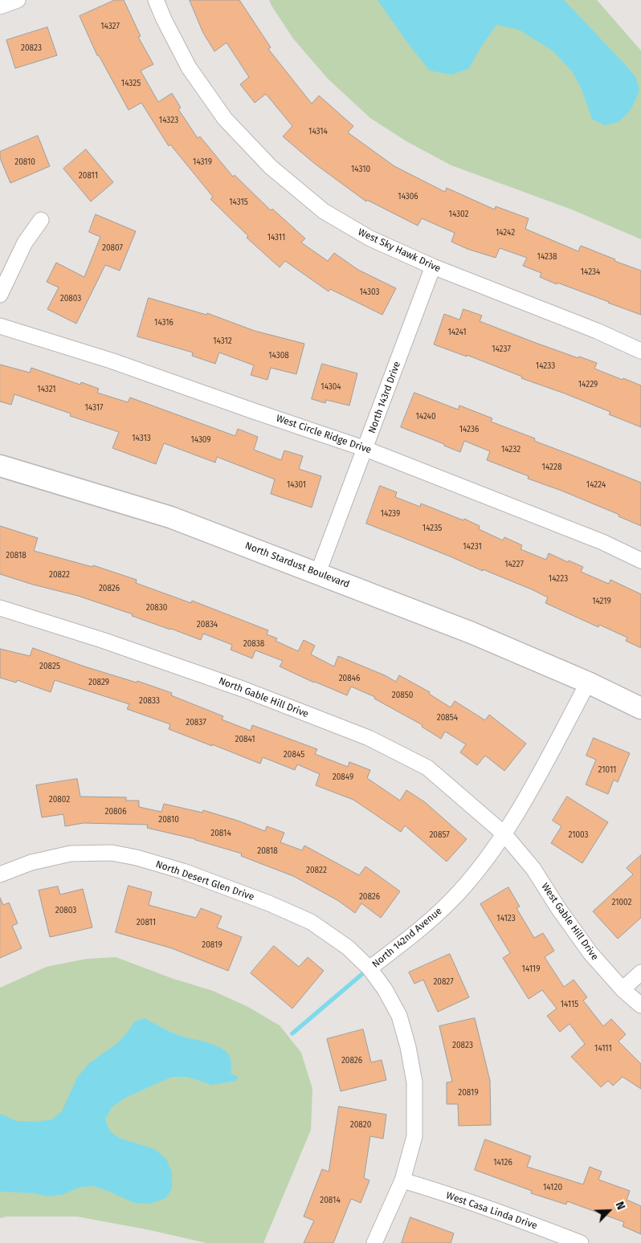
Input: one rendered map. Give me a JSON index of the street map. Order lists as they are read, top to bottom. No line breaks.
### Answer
{"streets":{"street":["West Sky Hawk Drive","North 143rd Drive","West Circle Ridge Drive","North Stardust Boulevard","North Gable Hill Drive","North Desert Glen Drive","West Gable Hill Drive","North 142nd Avenue","West Casa Linda Drive"]},"crossings":[["West Sky Hawk Drive","North 143rd Drive"],["North 143rd Drive","West Circle Ridge Drive"],["North 143rd Drive","North Stardust Boulevard"],["North Stardust Boulevard","North 142nd Avenue"],["North Gable Hill Drive","West Gable Hill Drive"],["North Gable Hill Drive","North 142nd Avenue"],["North Desert Glen Drive","North 142nd Avenue"],["West Gable Hill Drive","North 142nd Avenue"],["North 142nd Avenue","West Casa Linda Drive"]],"house_numbers":["14327","20823","14325","14323","14314","20810","14319","14310","20811","14306","14315","14302","14242","14311","20807","14238","14234","14303","20803","14316","14241","14312","14237","14308","14233","14229","14304","14321","14317","14240","14236","14313","14309","14232","14228","14301","14224","14239","14235","14231","20818","14227","20822","14223","20826","14219","20830","20834","20838","20825","20846","20829","20850","20833","20854","20837","20841","20845","21011","20849","20802","20806","20810","20814","20857","21003","20818","20822","20826","21002","20803","14123","20811","20819","14119","20827","14115","20823","14111","20826","20819","20820","14126","14120","20814"],"north":"top right"}
